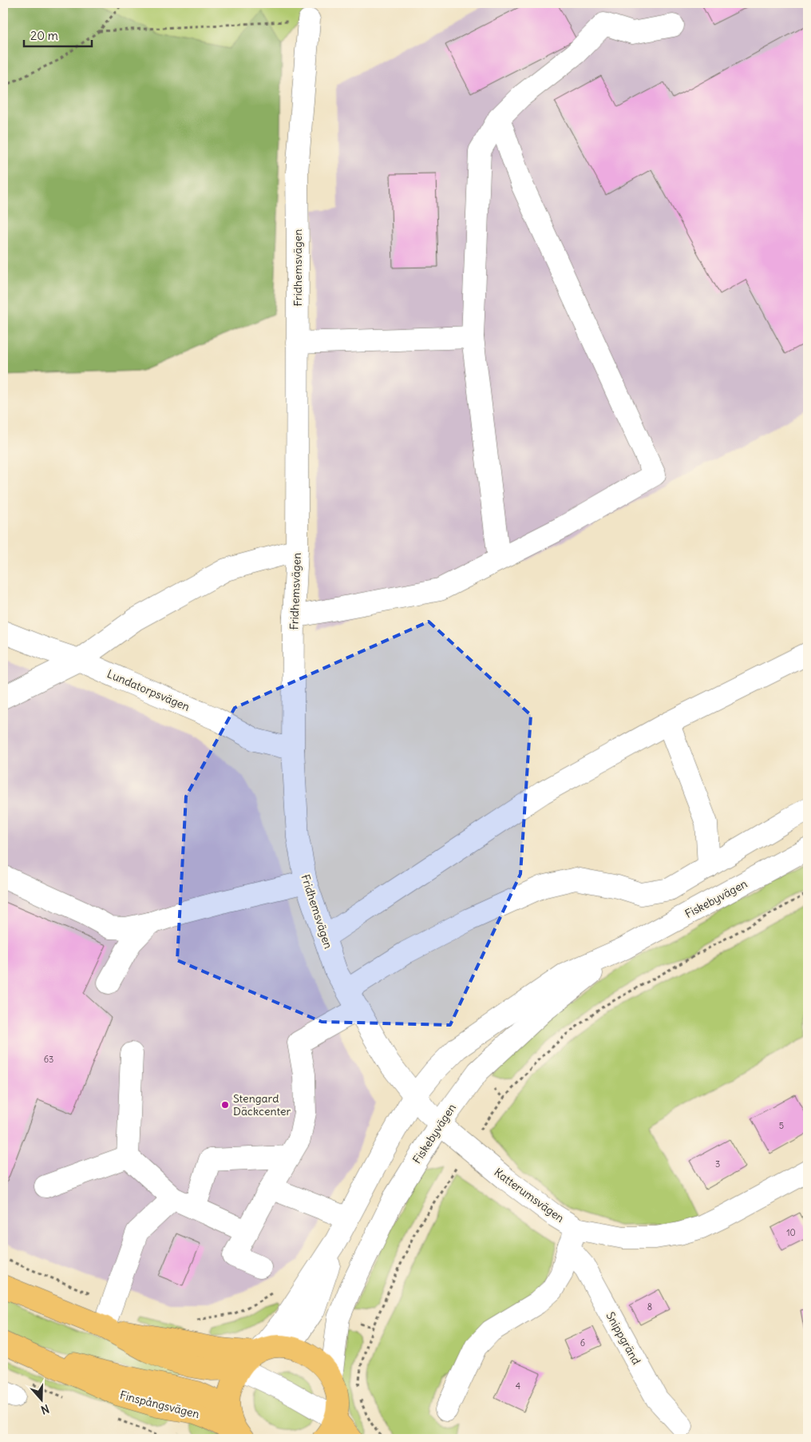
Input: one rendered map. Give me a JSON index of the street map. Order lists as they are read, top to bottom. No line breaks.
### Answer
{"streets":{"main road":["Finspångsvägen"],"street":["Fridhemsvägen","Lundatorpsvägen","Fiskebyvägen","Katterumsvägen","Snippgränd"]},"crossings":[["Fridhemsvägen","Lundatorpsvägen"],["Fridhemsvägen","Fiskebyvägen"],["Fridhemsvägen","Katterumsvägen"],["Fiskebyvägen","Katterumsvägen"],["Fiskebyvägen","Finspångsvägen"],["Katterumsvägen","Snippgränd"]],"places":["Stengard Däckcenter"],"house_numbers":["63","5","3","10","8","6","4"],"scale_bar":"20 m","north":"bottom"}
